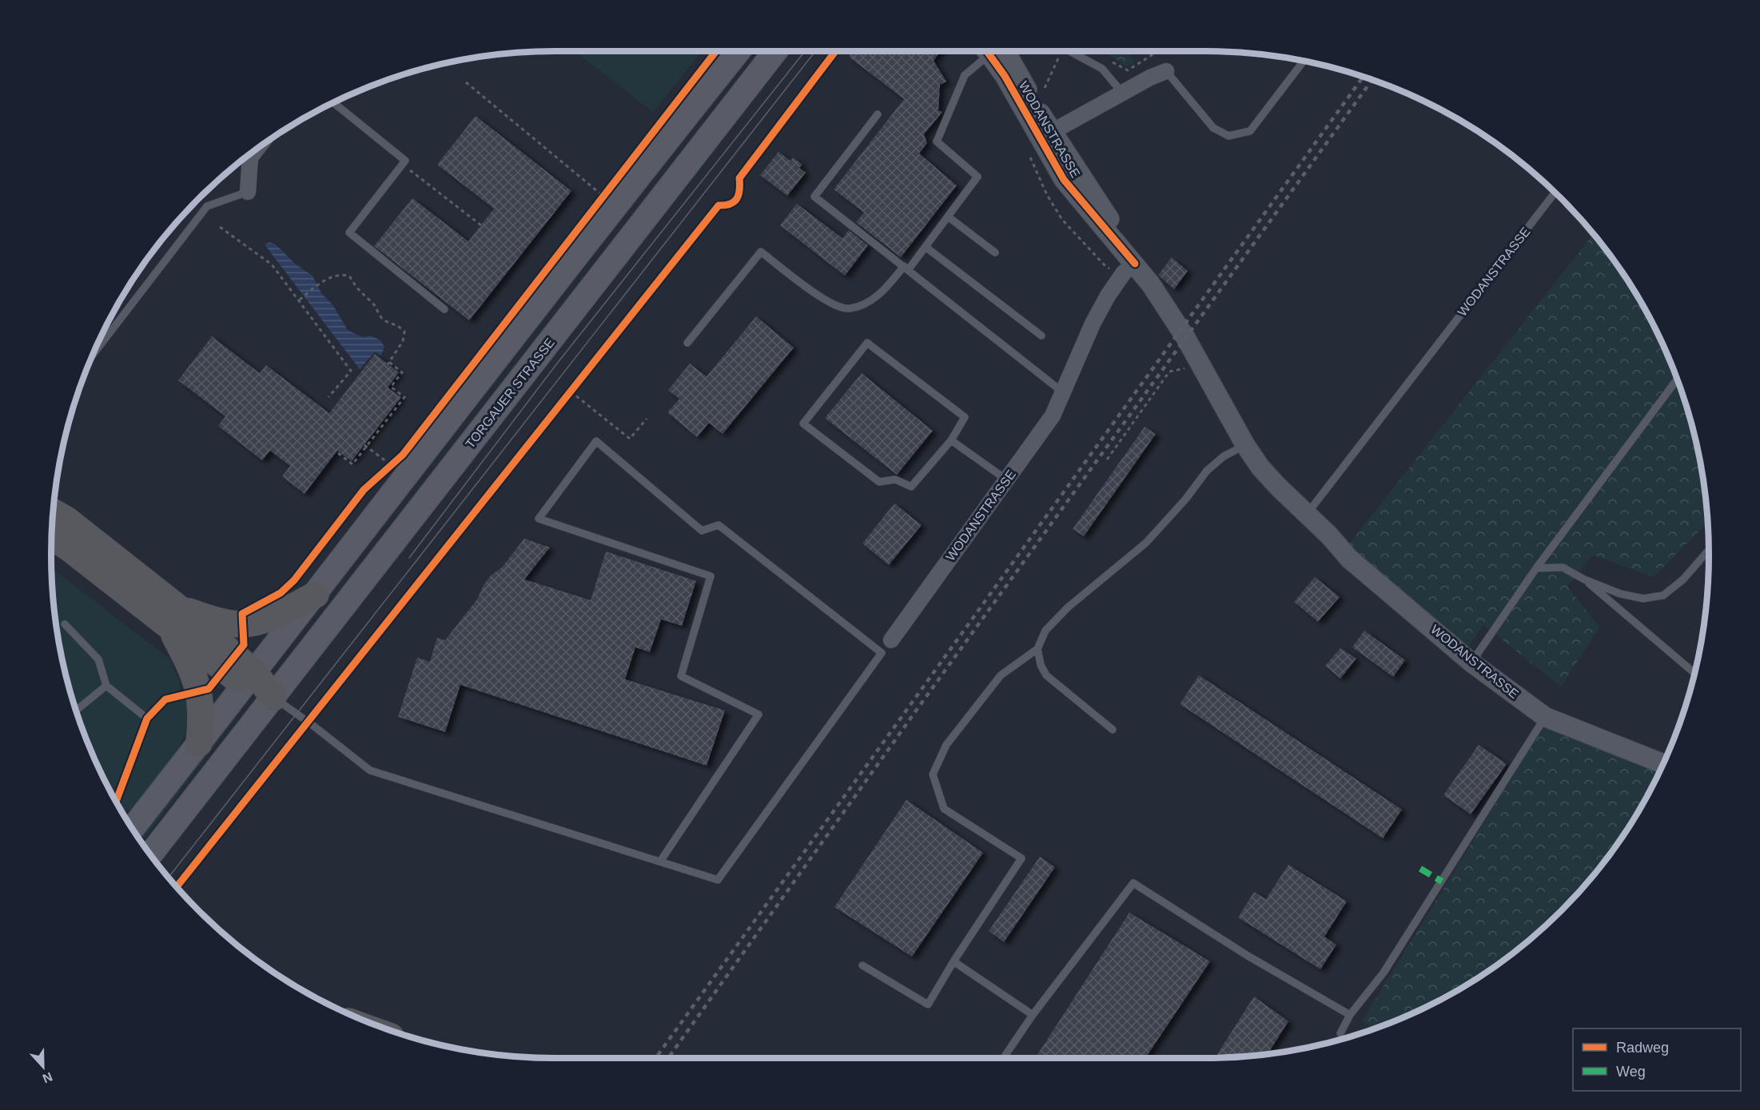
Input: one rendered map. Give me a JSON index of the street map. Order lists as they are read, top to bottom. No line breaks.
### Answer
{"streets":{"main road":["TORGAUER STRASSE"],"street":["WODANSTRASSE"]},"legend":["Radweg","Weg"],"north":"bottom"}
